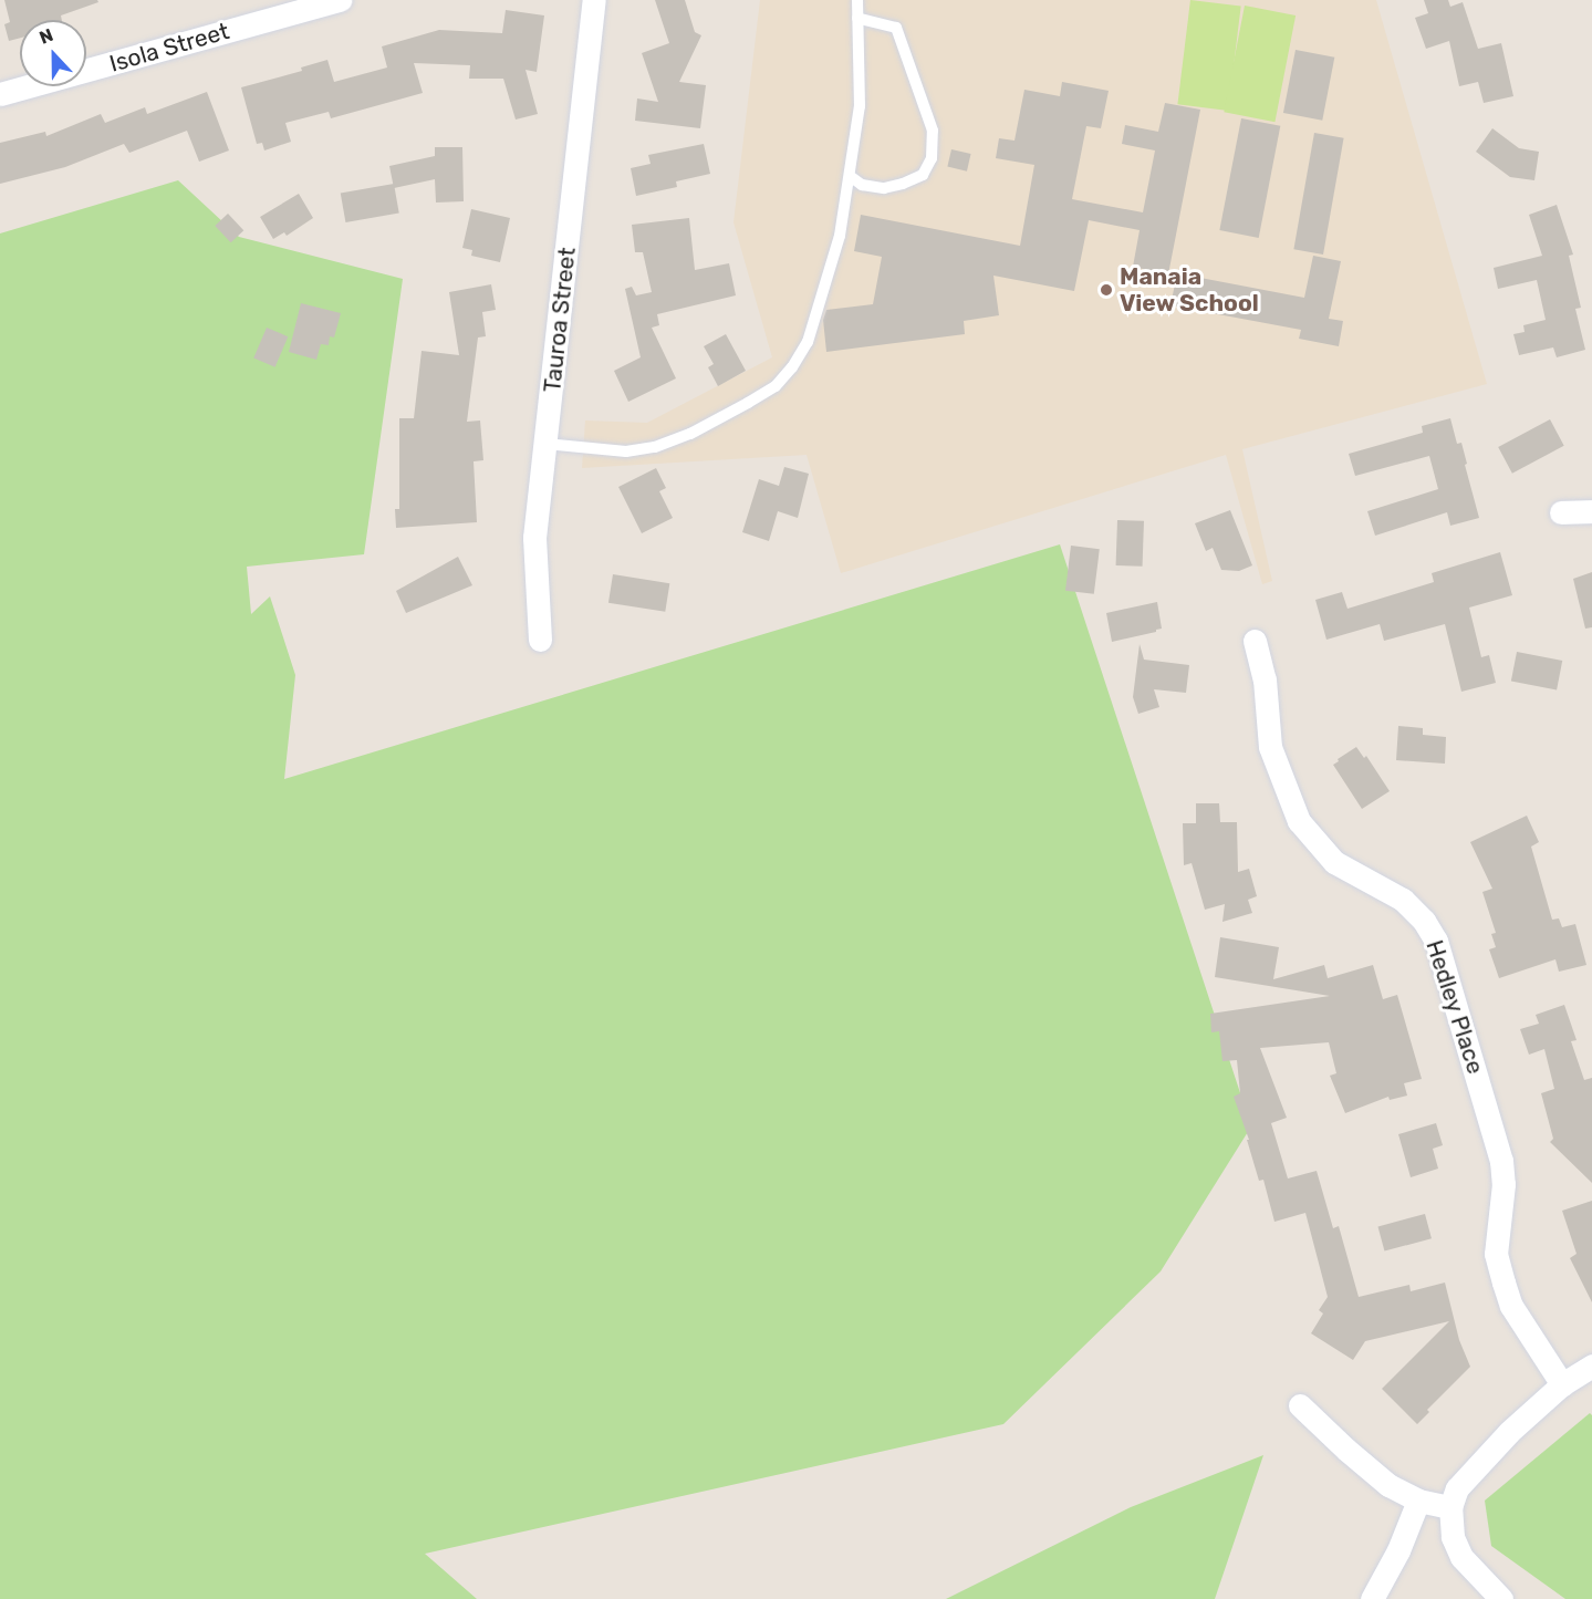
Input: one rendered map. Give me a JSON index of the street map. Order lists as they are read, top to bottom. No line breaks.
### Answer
{"streets":{"street":["Isola Street","Tauroa Street","Hedley Place"]},"places":["Manaia View School"],"north":"top"}
